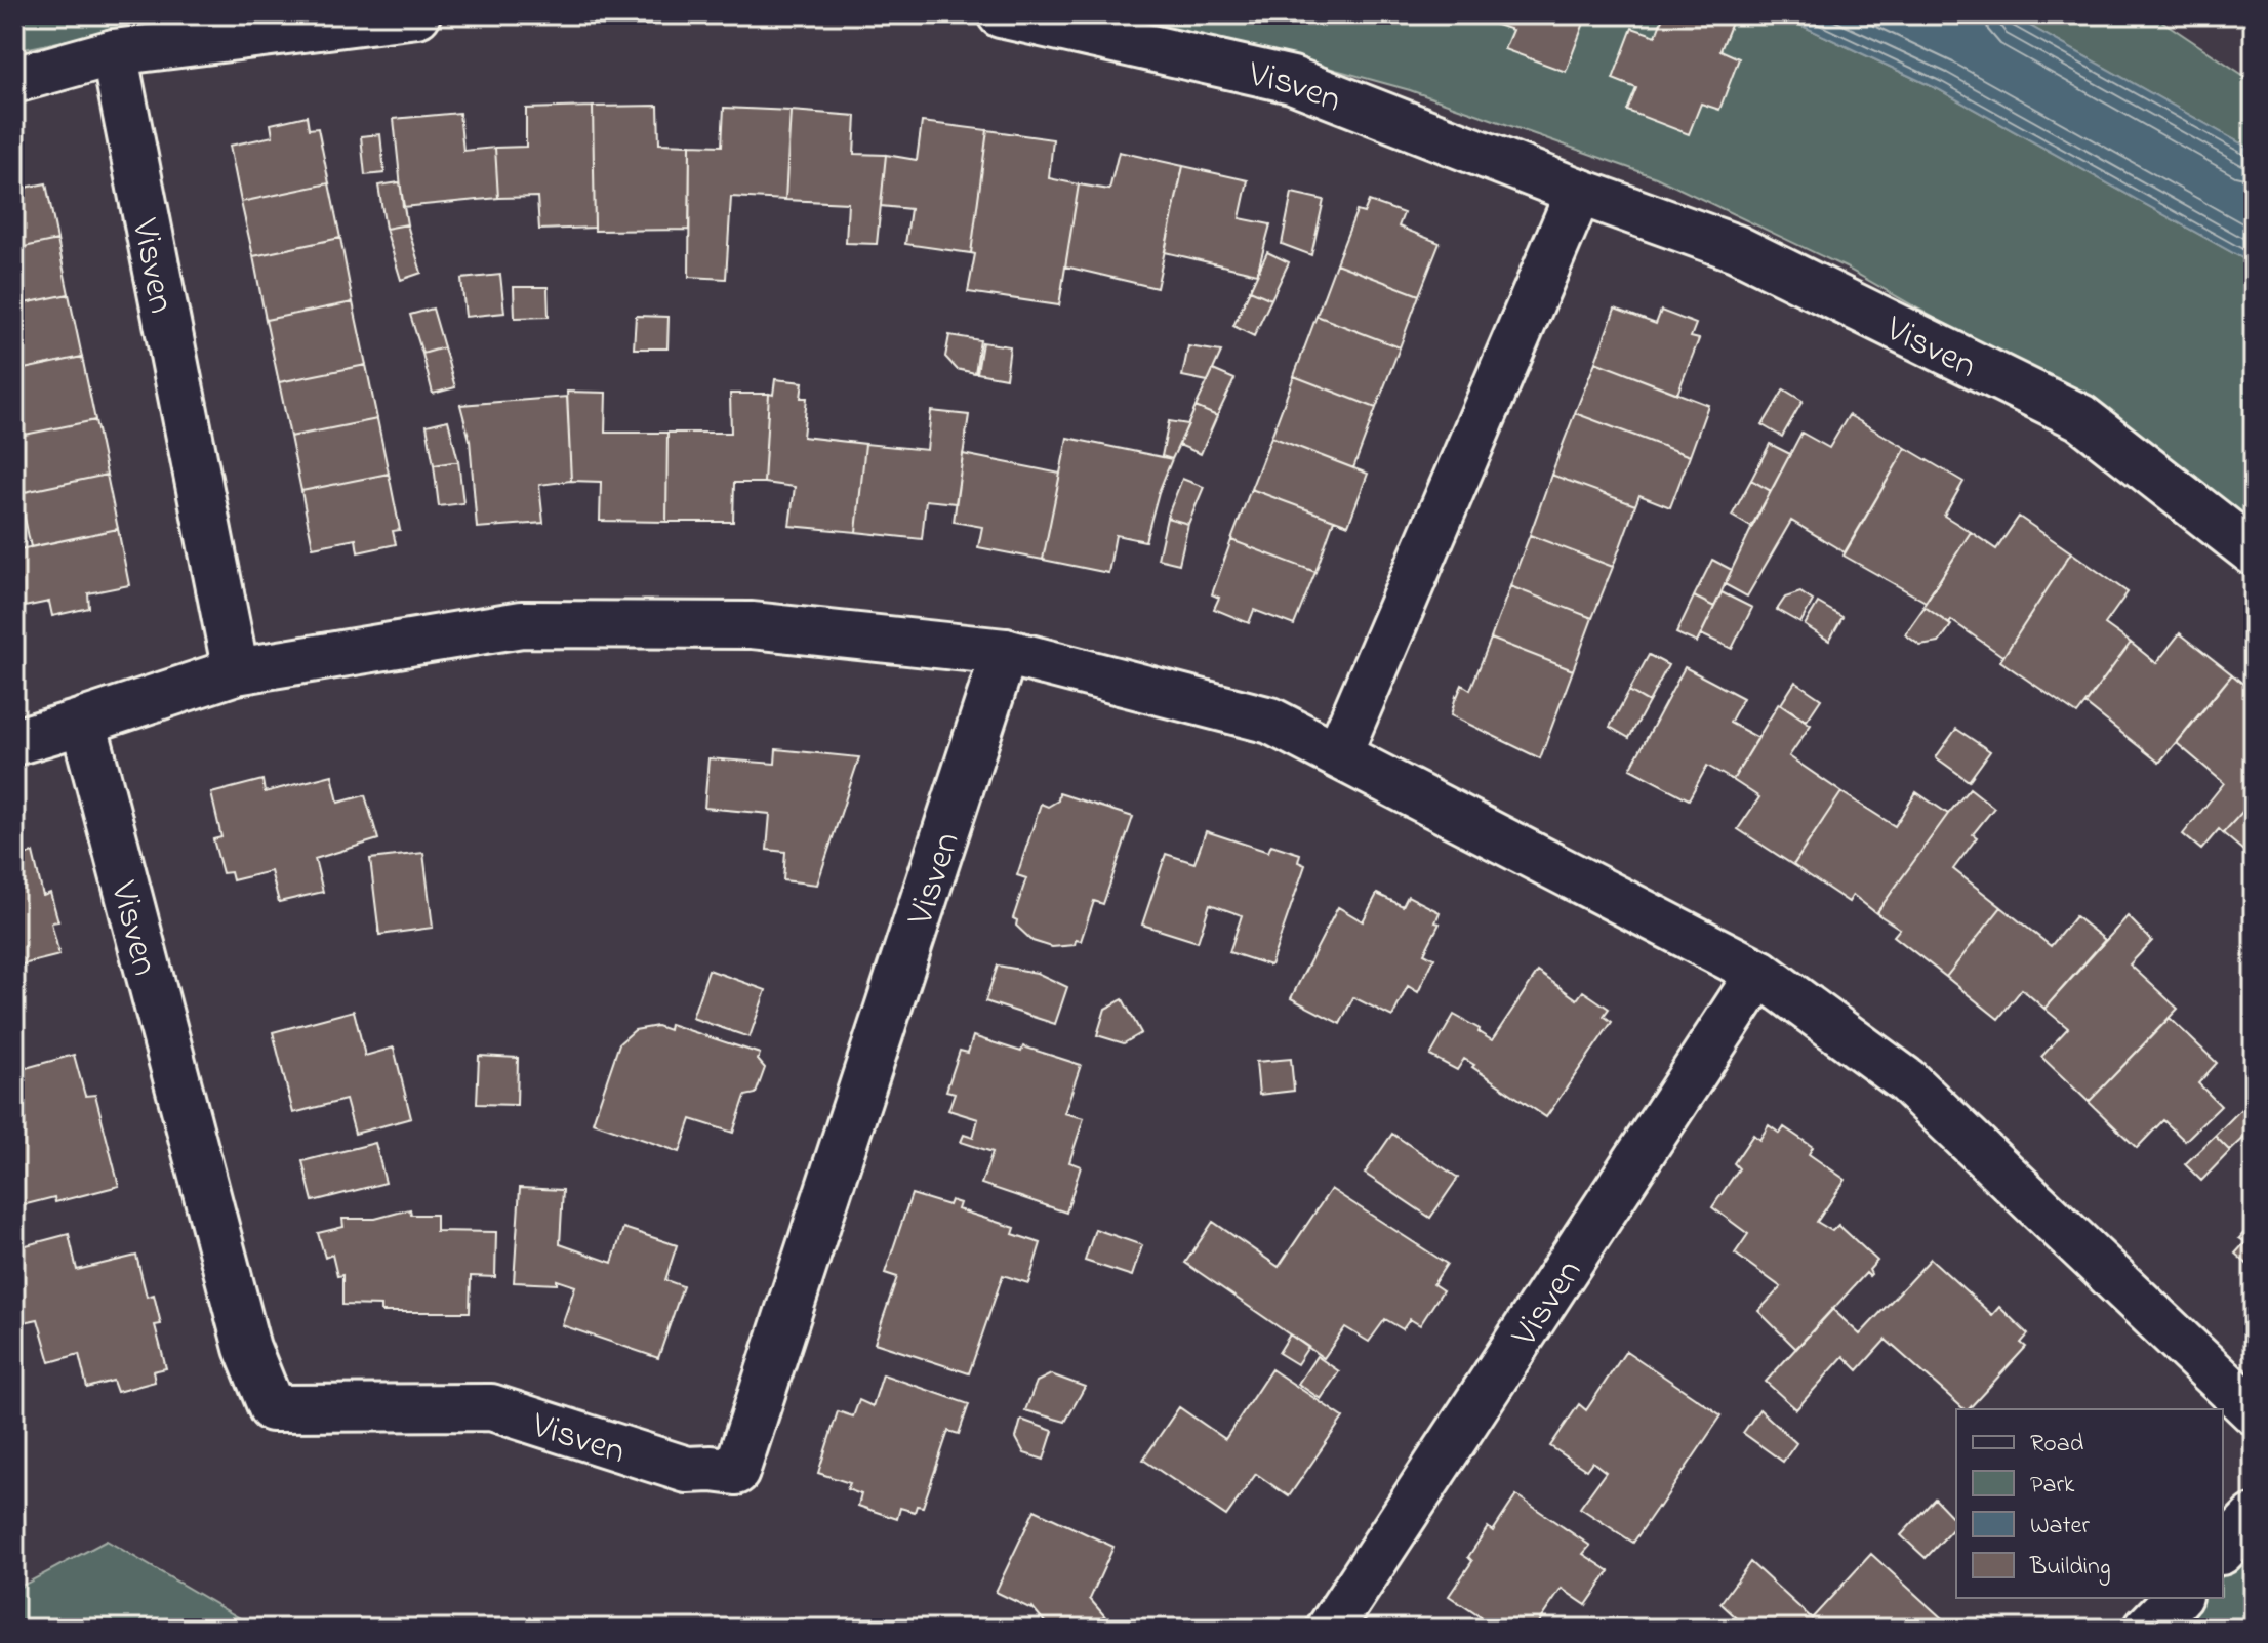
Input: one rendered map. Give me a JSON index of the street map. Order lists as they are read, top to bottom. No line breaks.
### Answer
{"streets":{"street":["Visven"]},"legend":["Road","Park","Water","Building"]}
